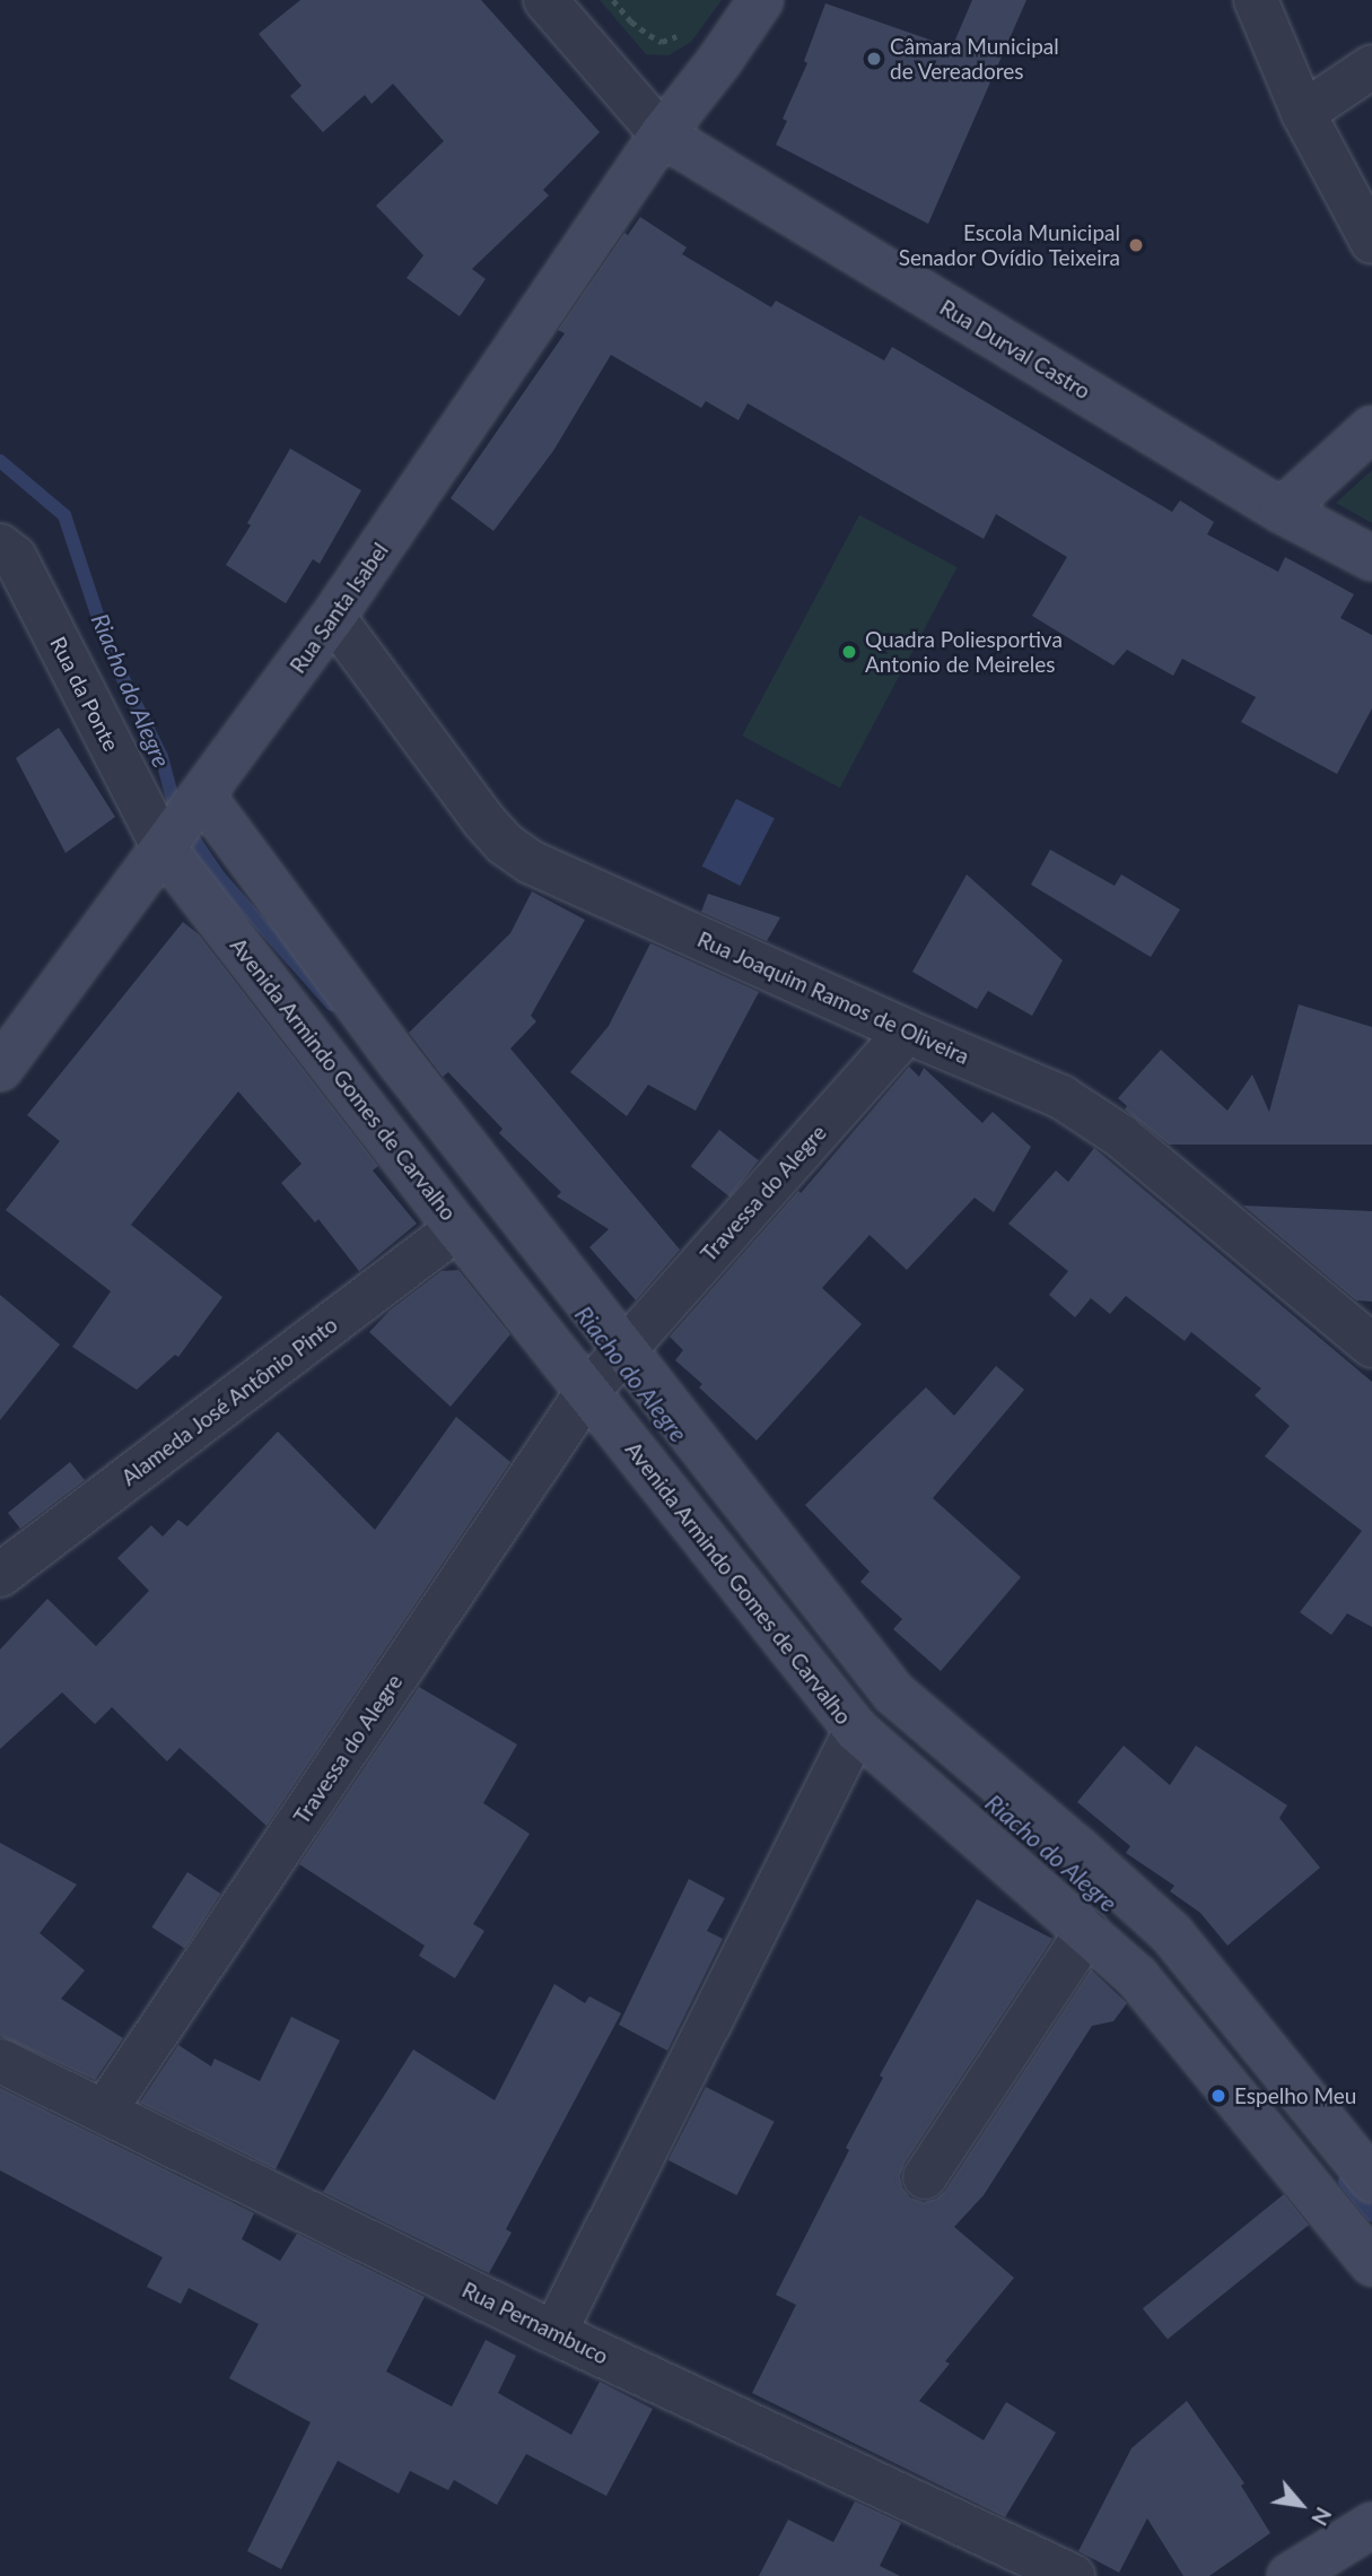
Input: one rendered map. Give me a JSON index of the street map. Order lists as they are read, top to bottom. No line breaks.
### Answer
{"streets":{"street":["Rua Durval Castro","Rua Santa Isabel","Rua da Ponte","Rua Joaquim Ramos de Oliveira","Avenida Armindo Gomes de Carvalho","Travessa do Alegre","Alameda José Antônio Pinto","Rua Pernambuco"]},"crossings":[["Rua Durval Castro","Rua Santa Isabel"],["Rua Santa Isabel","Rua da Ponte"],["Rua Santa Isabel","Rua Joaquim Ramos de Oliveira"],["Rua Santa Isabel","Avenida Armindo Gomes de Carvalho"],["Rua da Ponte","Avenida Armindo Gomes de Carvalho"],["Rua Joaquim Ramos de Oliveira","Travessa do Alegre"],["Avenida Armindo Gomes de Carvalho","Travessa do Alegre"],["Avenida Armindo Gomes de Carvalho","Alameda José Antônio Pinto"],["Travessa do Alegre","Rua Pernambuco"]],"water":["Riacho do Alegre"],"places":["Câmara Municipal de Vereadores","Escola Municipal Senador Ovídio Teixeira","Quadra Poliesportiva Antonio de Meireles","Espelho Meu"],"north":"bottom right"}
